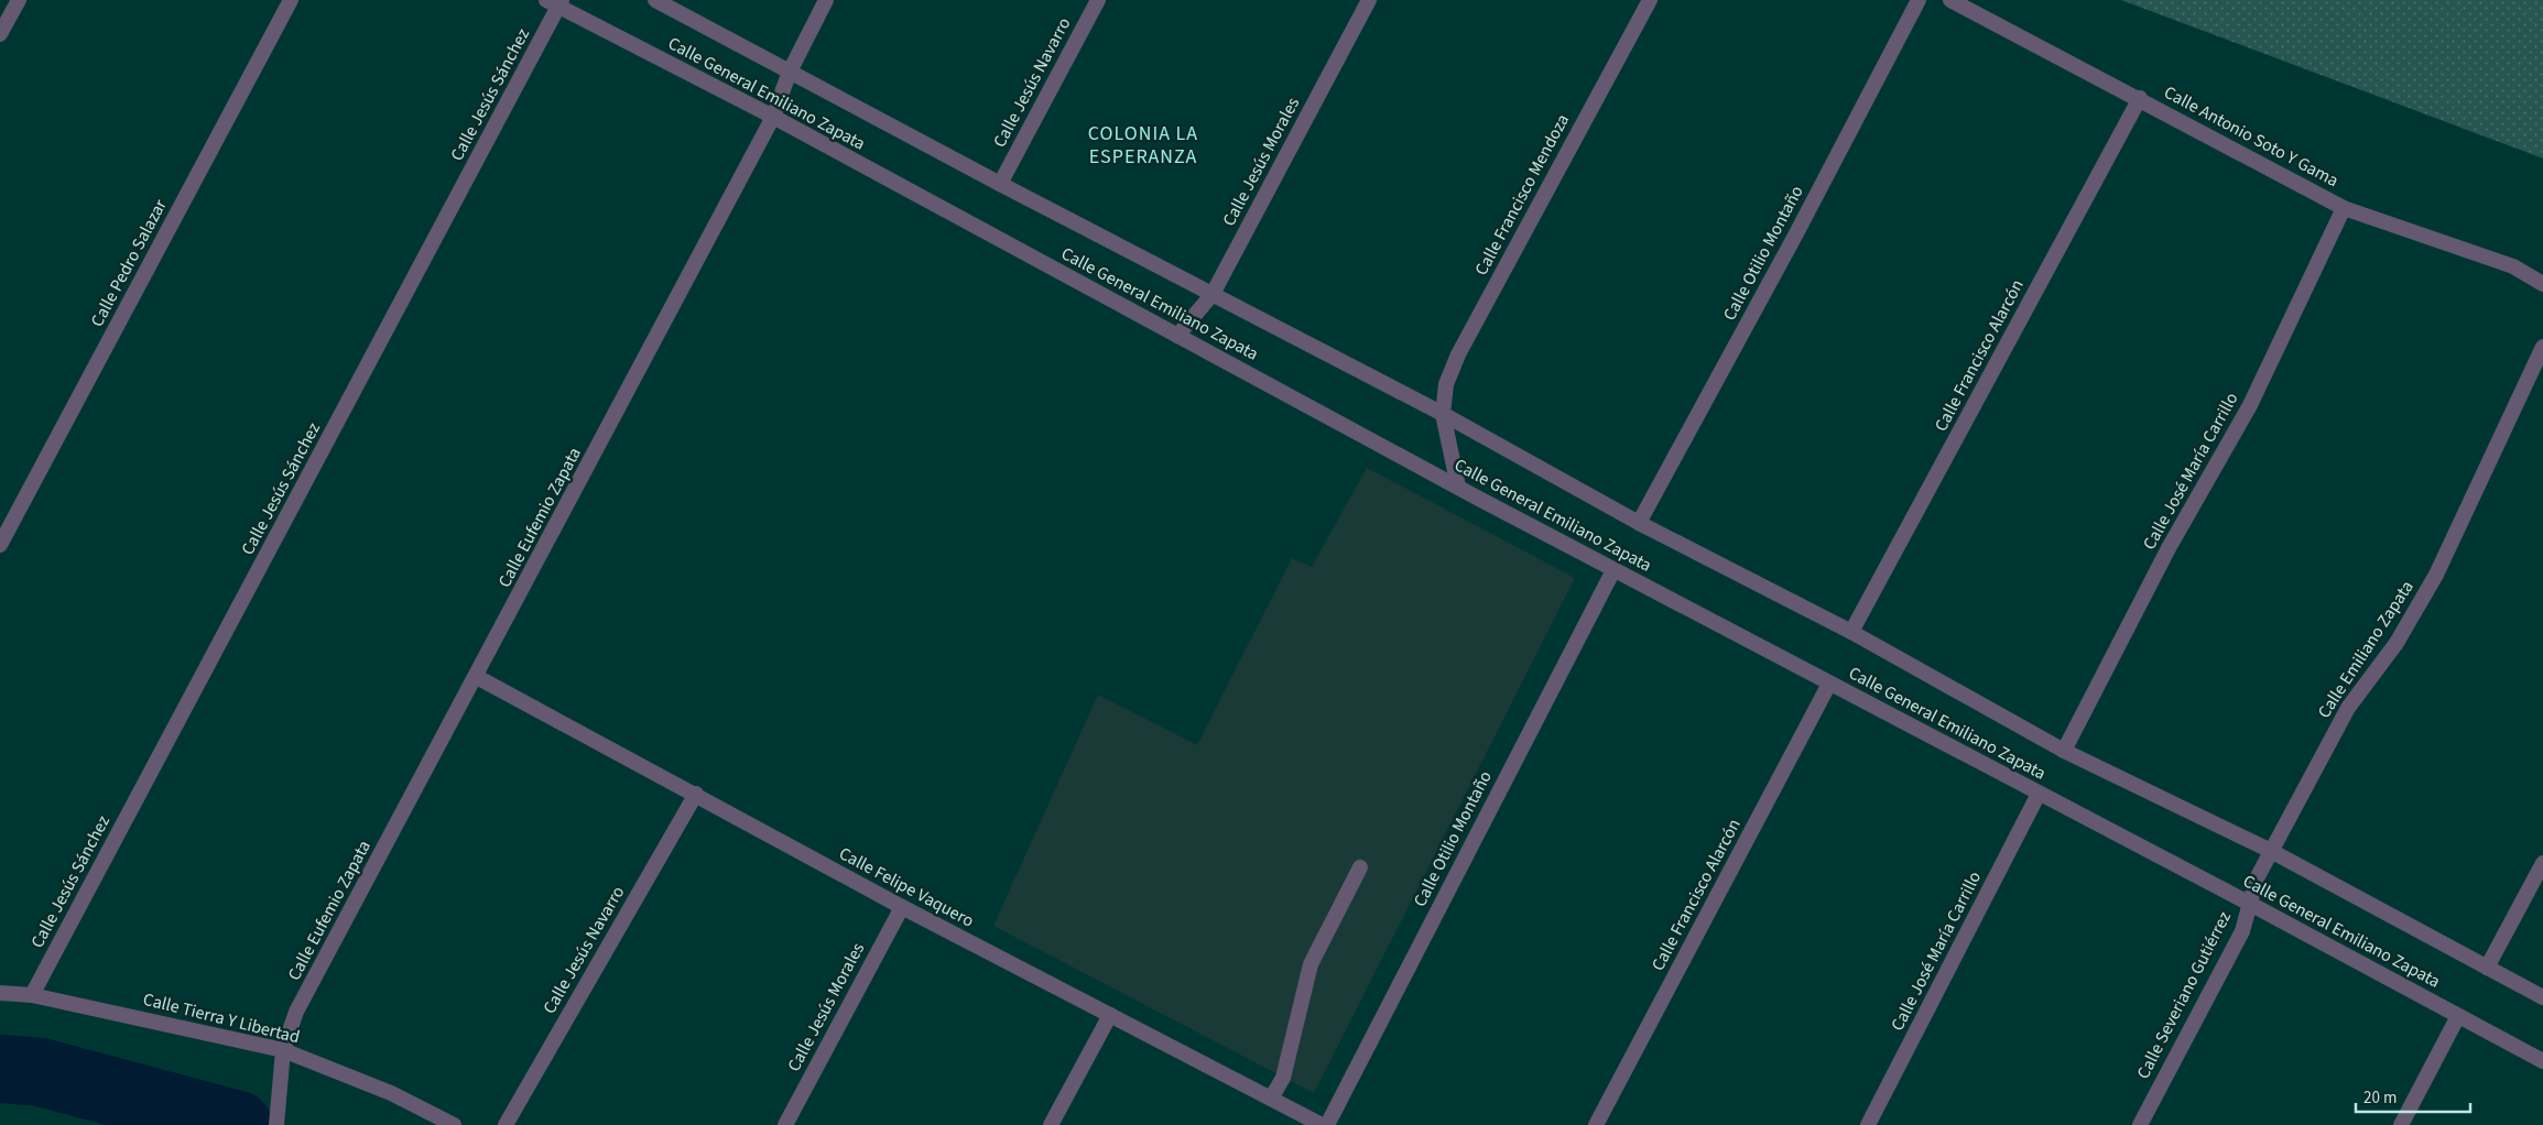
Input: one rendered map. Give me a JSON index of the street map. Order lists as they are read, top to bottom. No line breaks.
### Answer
{"streets":{"street":["Calle Jesús Navarro","Calle General Emiliano Zapata","Calle Jesús Sánchez","Calle Antonio Soto Y Gama","Calle Jesús Morales","Calle Francisco Mendoza","Calle Otilio Montaño","Calle Pedro Salazar","Calle Francisco Alarcón","Calle José María Carrillo","Calle Eufemio Zapata","Calle Emiliano Zapata","Calle Felipe Vaquero","Calle Severiano Gutiérrez","Calle Tierra Y Libertad"]},"crossings":[["Calle Jesús Navarro","Calle General Emiliano Zapata"],["Calle Jesús Navarro","Calle Felipe Vaquero"],["Calle General Emiliano Zapata","Calle Jesús Sánchez"],["Calle General Emiliano Zapata","Calle Jesús Morales"],["Calle General Emiliano Zapata","Calle Francisco Mendoza"],["Calle General Emiliano Zapata","Calle Otilio Montaño"],["Calle General Emiliano Zapata","Calle Francisco Alarcón"],["Calle General Emiliano Zapata","Calle José María Carrillo"],["Calle General Emiliano Zapata","Calle Eufemio Zapata"],["Calle General Emiliano Zapata","Calle Emiliano Zapata"],["Calle General Emiliano Zapata","Calle Severiano Gutiérrez"],["Calle Jesús Sánchez","Calle Tierra Y Libertad"],["Calle Antonio Soto Y Gama","Calle Francisco Alarcón"],["Calle Antonio Soto Y Gama","Calle José María Carrillo"],["Calle Jesús Morales","Calle Felipe Vaquero"],["Calle Eufemio Zapata","Calle Felipe Vaquero"],["Calle Eufemio Zapata","Calle Tierra Y Libertad"],["Calle Emiliano Zapata","Calle Severiano Gutiérrez"]],"districts":["COLONIA LA ESPERANZA"],"scale_bar":"20 m"}
